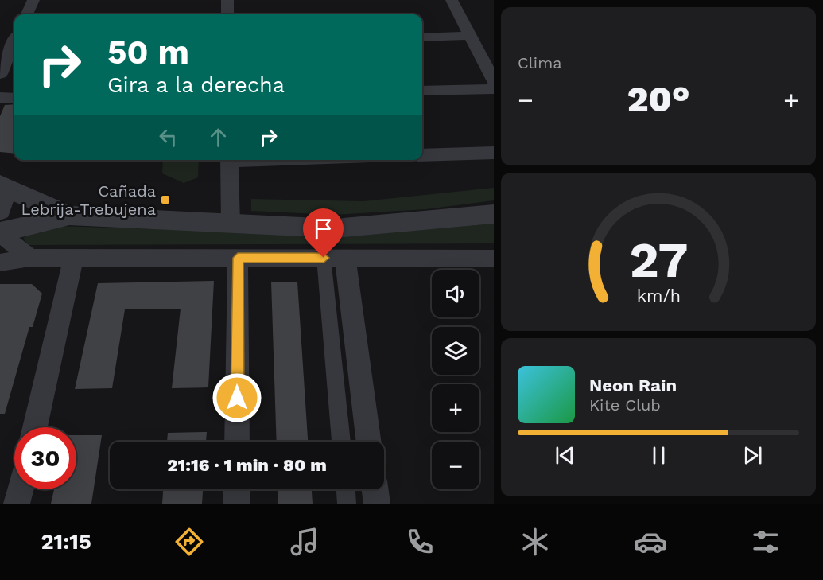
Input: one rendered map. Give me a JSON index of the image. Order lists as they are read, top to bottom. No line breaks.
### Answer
{"places":{"transit":["Cañada Lebrija-Trebujena"]},"page":{"tile":"Clima","turn":["50 m","Gira a la derecha"],"heat":["−","20°","+"],"map_buttons":["+","−"],"song":["Neon Rain","Kite Club"],"limit":"30","trip":"21:16 · 1 min · 80 m","tabs":"21:15","gauge":["27","km/h"]}}
